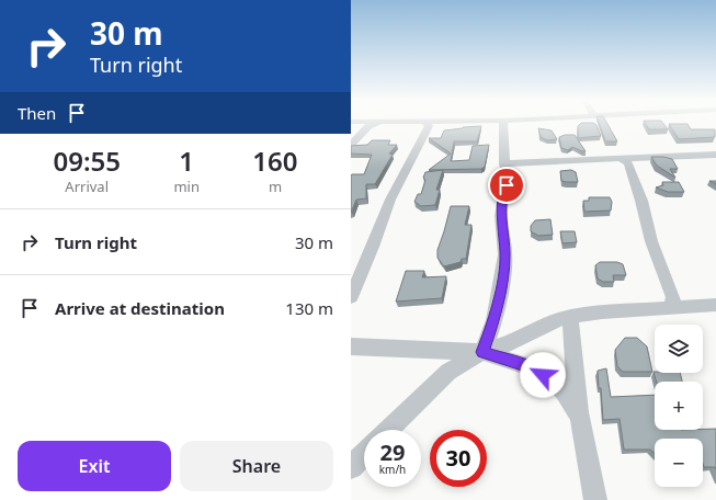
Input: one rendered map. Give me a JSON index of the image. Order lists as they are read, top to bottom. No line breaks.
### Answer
{"page":{"turn":["30 m","Turn right"],"then":"Then","eta":["09:55","Arrival","1","min","160","m"],"list":[{"name":"Turn right","value":"30 m"},{"name":"Arrive at destination","value":"130 m"}],"map_buttons":["+","−"],"speed":"29 km/h","limit":"30","buttons":["Exit","Share"]}}
